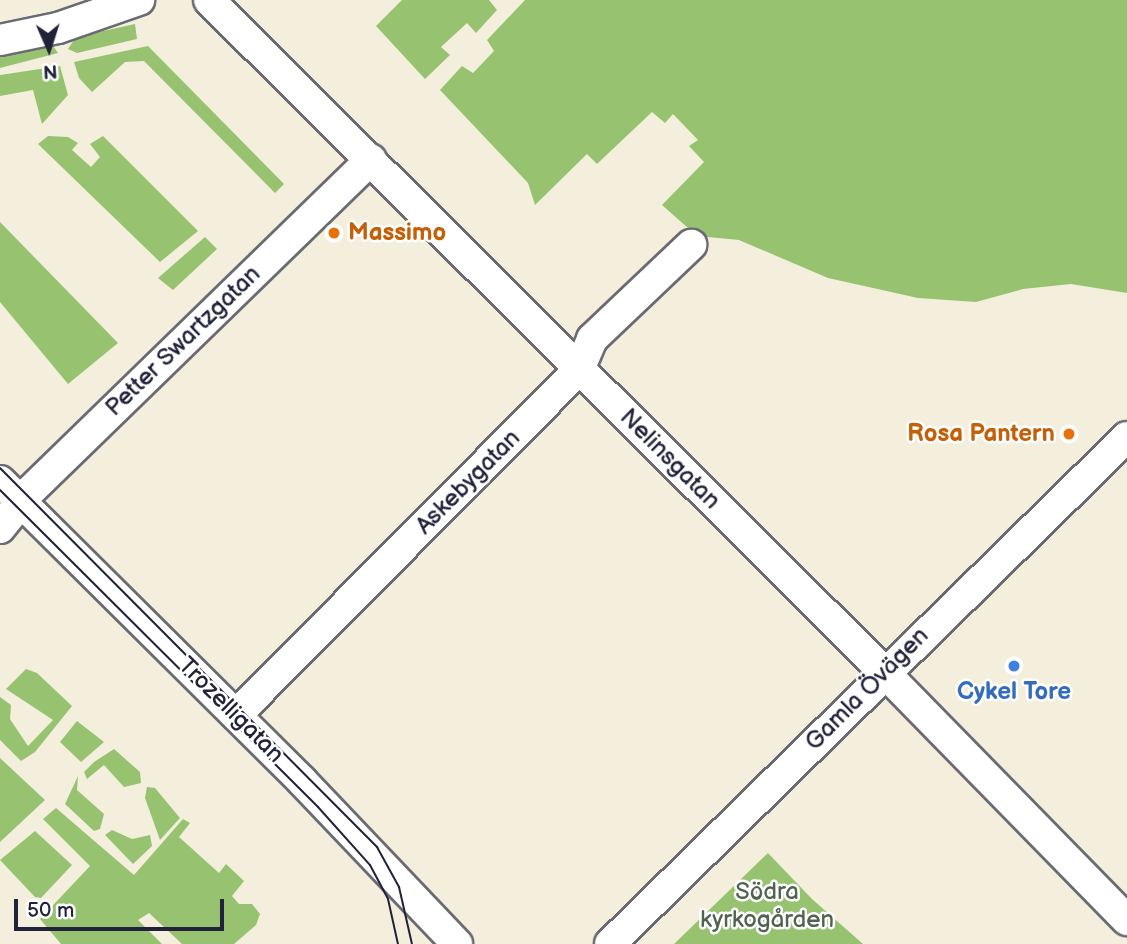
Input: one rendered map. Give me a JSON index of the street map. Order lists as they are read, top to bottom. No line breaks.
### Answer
{"streets":{"street":["Petter Swartzgatan","Nelinsgatan","Askebygatan","Gamla Övägen","Trozelligatan"]},"crossings":[["Petter Swartzgatan","Nelinsgatan"],["Petter Swartzgatan","Trozelligatan"],["Nelinsgatan","Askebygatan"],["Nelinsgatan","Gamla Övägen"],["Askebygatan","Trozelligatan"]],"parks":["Södra kyrkogården"],"places":["Massimo","Rosa Pantern","Cykel Tore"],"scale_bar":"50 m","north":"bottom"}
